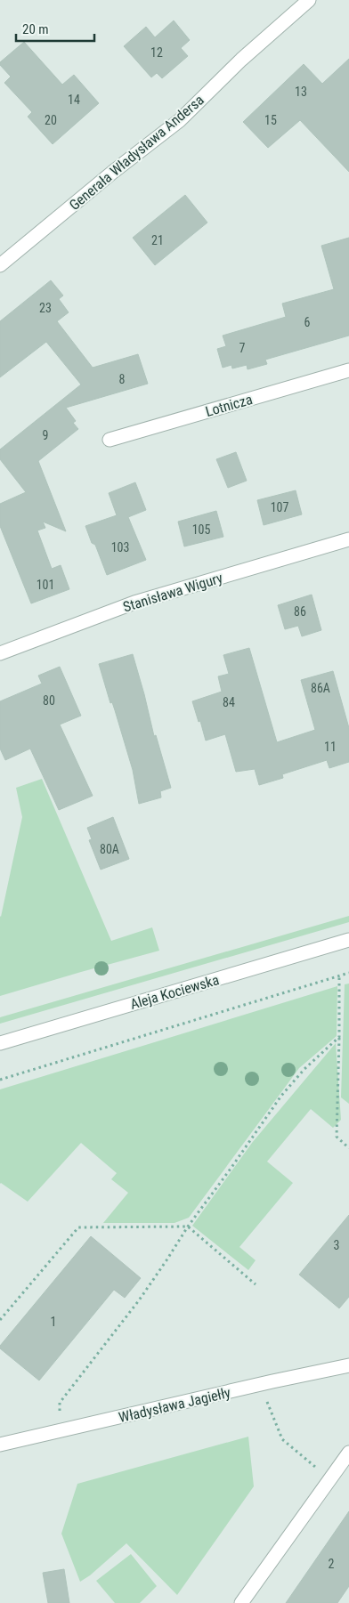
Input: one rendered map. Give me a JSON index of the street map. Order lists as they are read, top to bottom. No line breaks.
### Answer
{"streets":{"street":["Generała Władysława Andersa","Lotnicza","Stanisława Wigury","Aleja Kociewska","Władysława Jagiełły"]},"house_numbers":["12","13","14","20","15","21","23","6","7","8","9","107","105","103","101","86","86A","80","84","11","80A","3","1","2"],"scale_bar":"20 m"}
